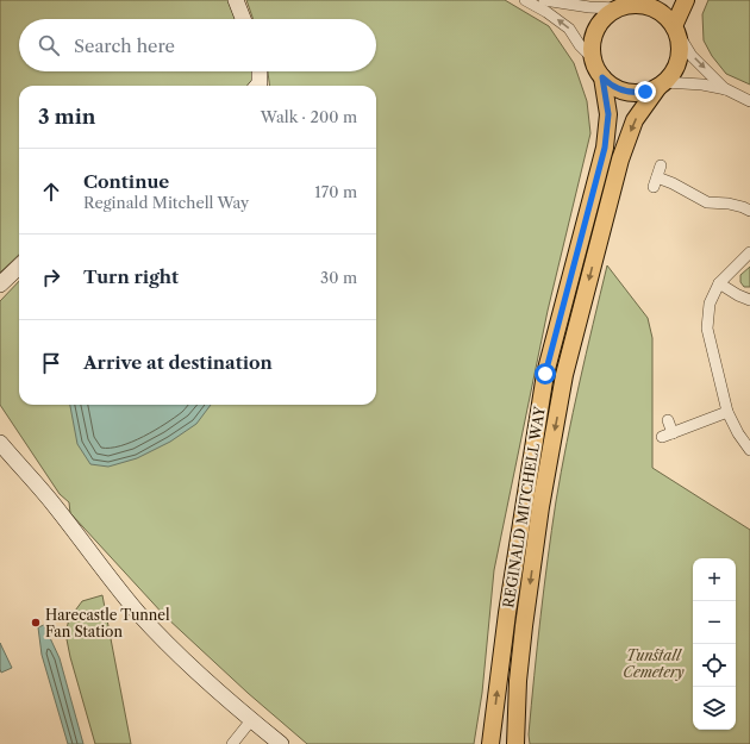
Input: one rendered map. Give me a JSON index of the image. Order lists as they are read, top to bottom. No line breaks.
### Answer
{"streets":{"main road":["REGINALD MITCHELL WAY"]},"parks":["Tunstall Cemetery"],"places":["Harecastle Tunnel Fan Station"],"page":{"search":"Search here","heading":["3 min","Walk · 200 m"],"list":[["Continue","Reginald Mitchell Way","170 m"],["Turn right","30 m"],"Arrive at destination"],"map_buttons":["+","−"]}}
